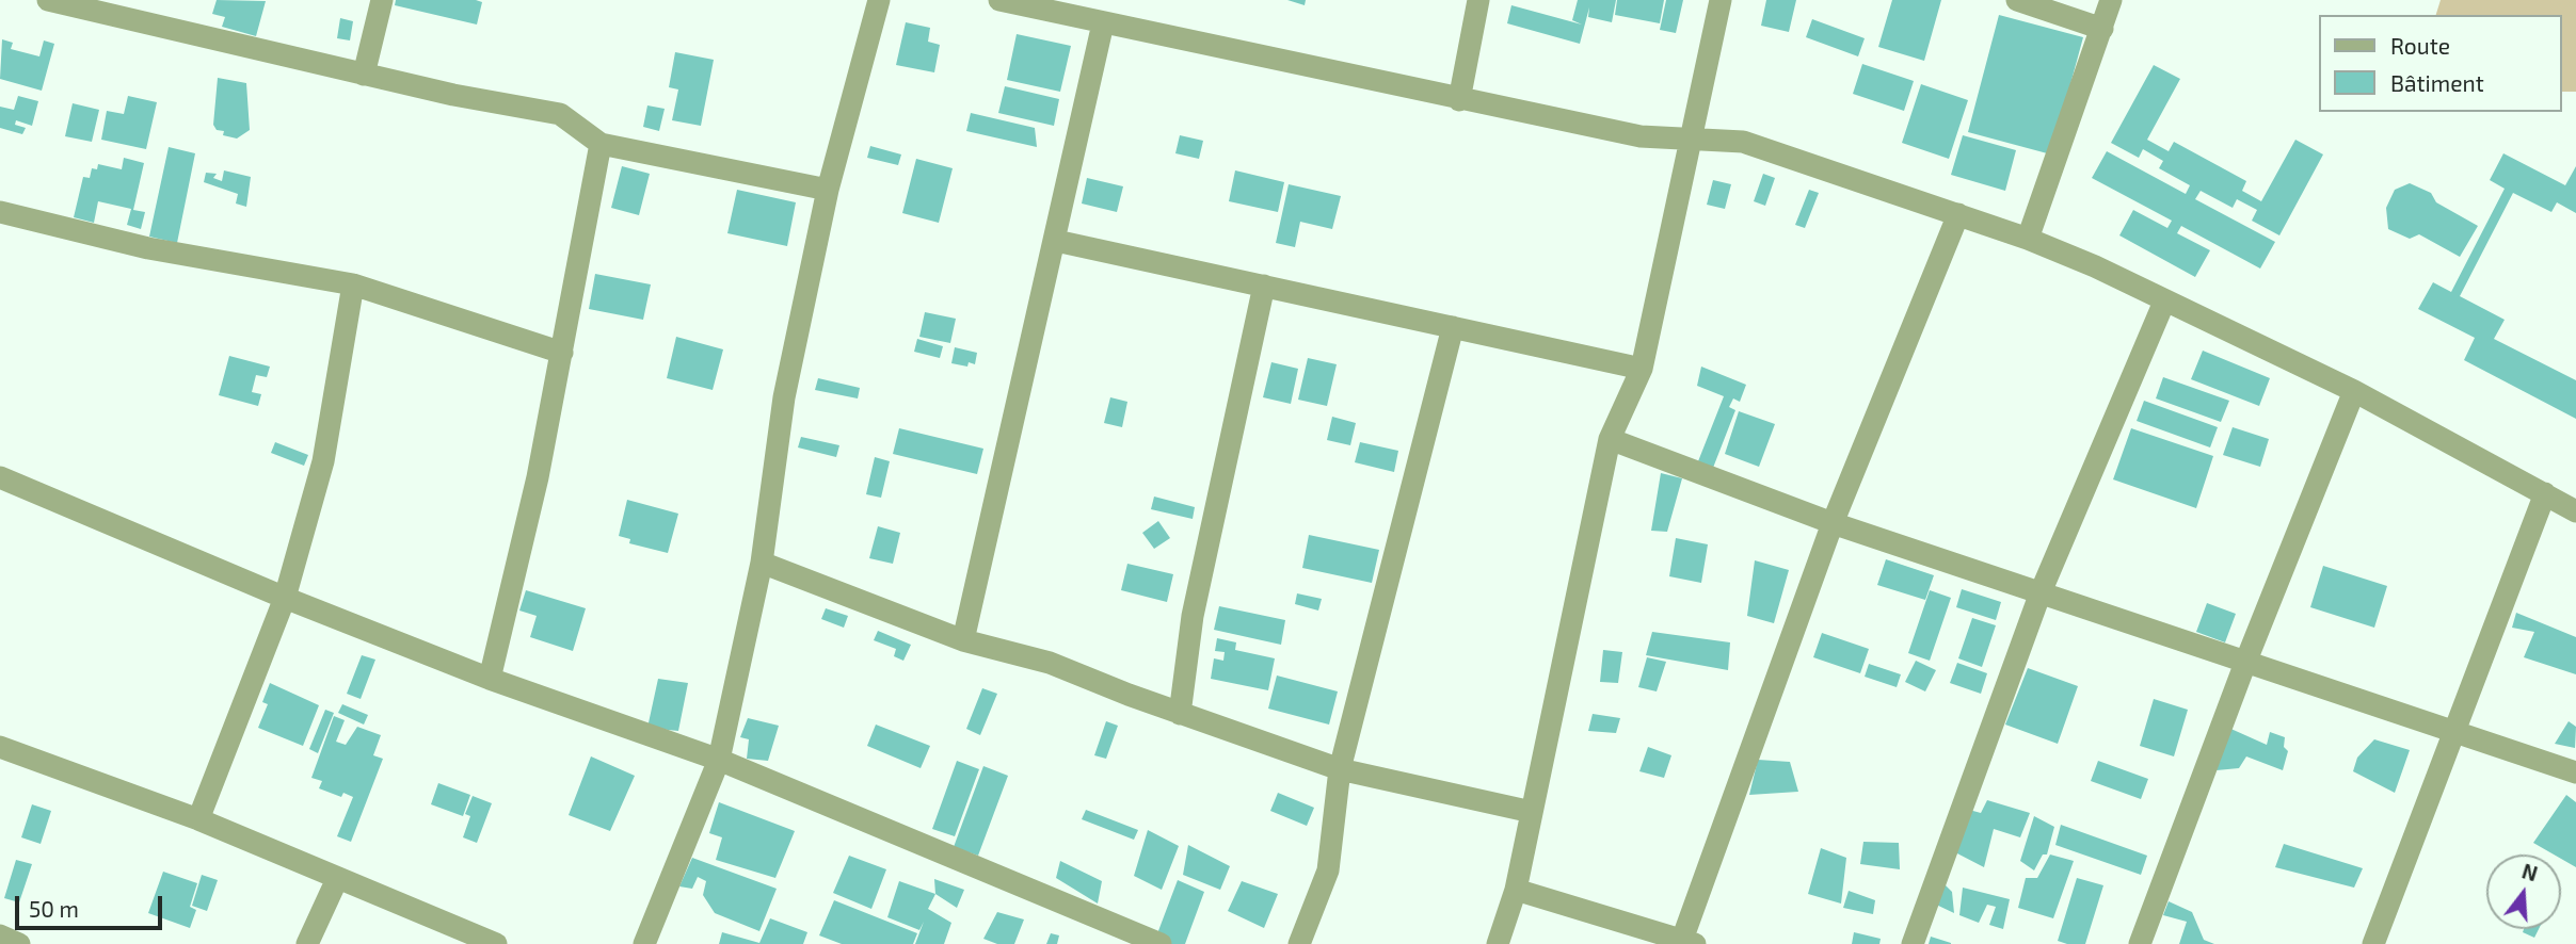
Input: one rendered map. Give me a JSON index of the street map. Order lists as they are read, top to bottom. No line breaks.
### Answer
{"legend":["Route","Bâtiment"],"scale_bar":"50 m","north":"top"}
